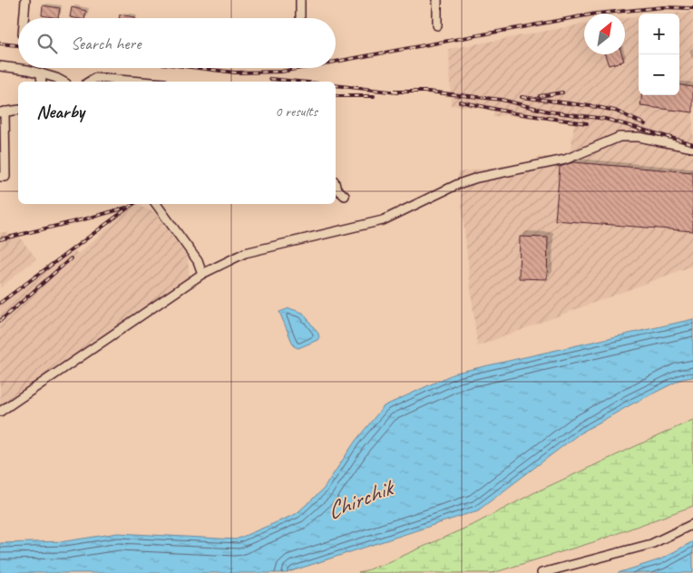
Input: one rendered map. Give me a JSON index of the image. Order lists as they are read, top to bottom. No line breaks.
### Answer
{"water":["Chirchik"],"north":"top right","page":{"map_buttons":["+","−"],"search":"Search here","heading":["Nearby","0 results"]}}
